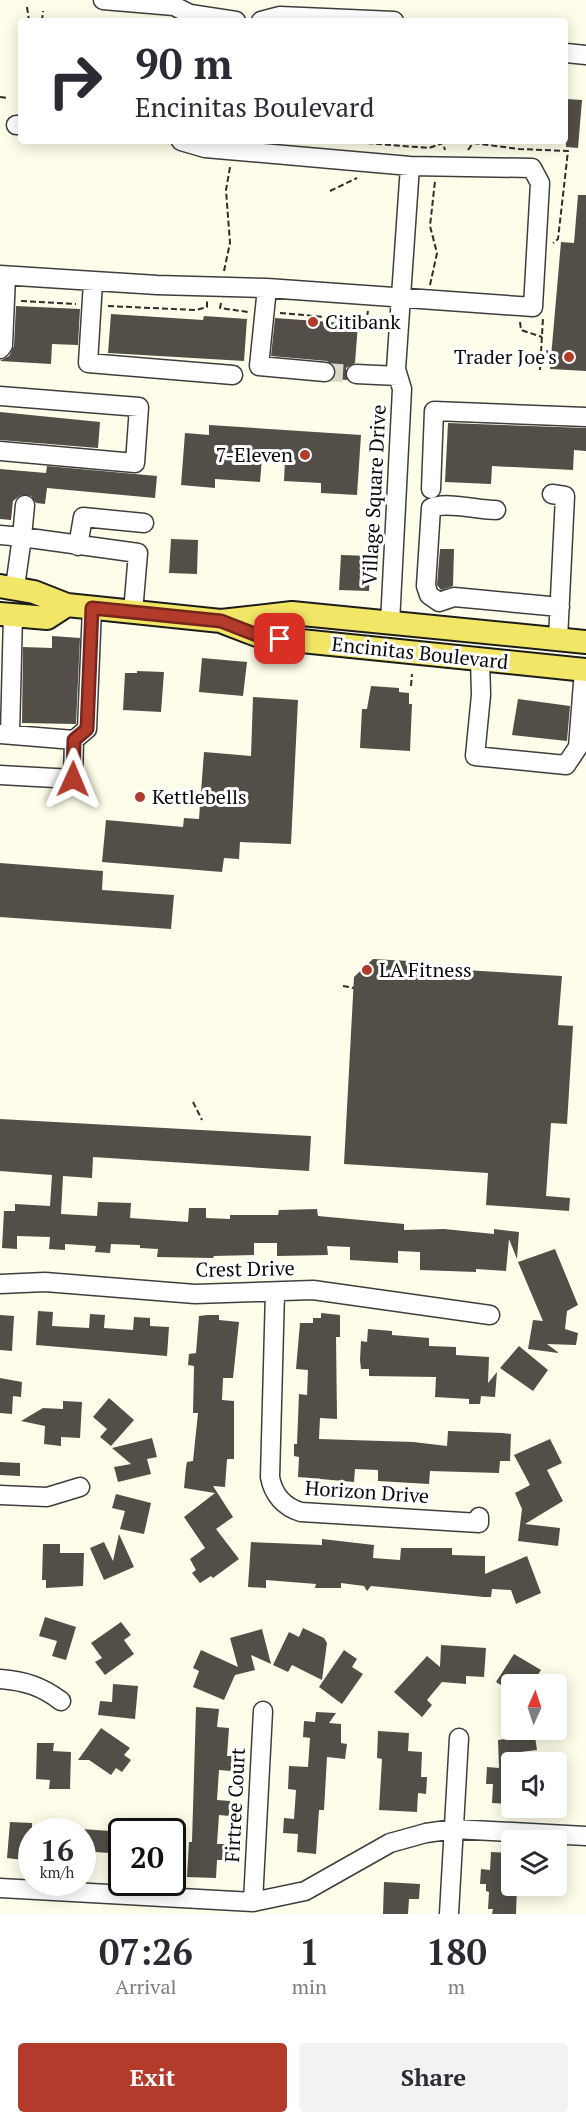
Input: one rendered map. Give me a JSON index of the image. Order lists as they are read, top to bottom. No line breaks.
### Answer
{"streets":{"main road":["Encinitas Boulevard"],"street":["Village Square Drive","Crest Drive","Horizon Drive","Firtree Court"]},"crossings":[["Village Square Drive","Encinitas Boulevard"],["Crest Drive","Horizon Drive"]],"places":["Citibank","Trader Joe's","7-Eleven","Kettlebells","LA Fitness"],"north":"top","page":{"turn":["90 m","Encinitas Boulevard"],"speed":"16 km/h","limit":"20","eta":["07:26","Arrival","1","min","180","m"],"buttons":["Exit","Share"]}}
